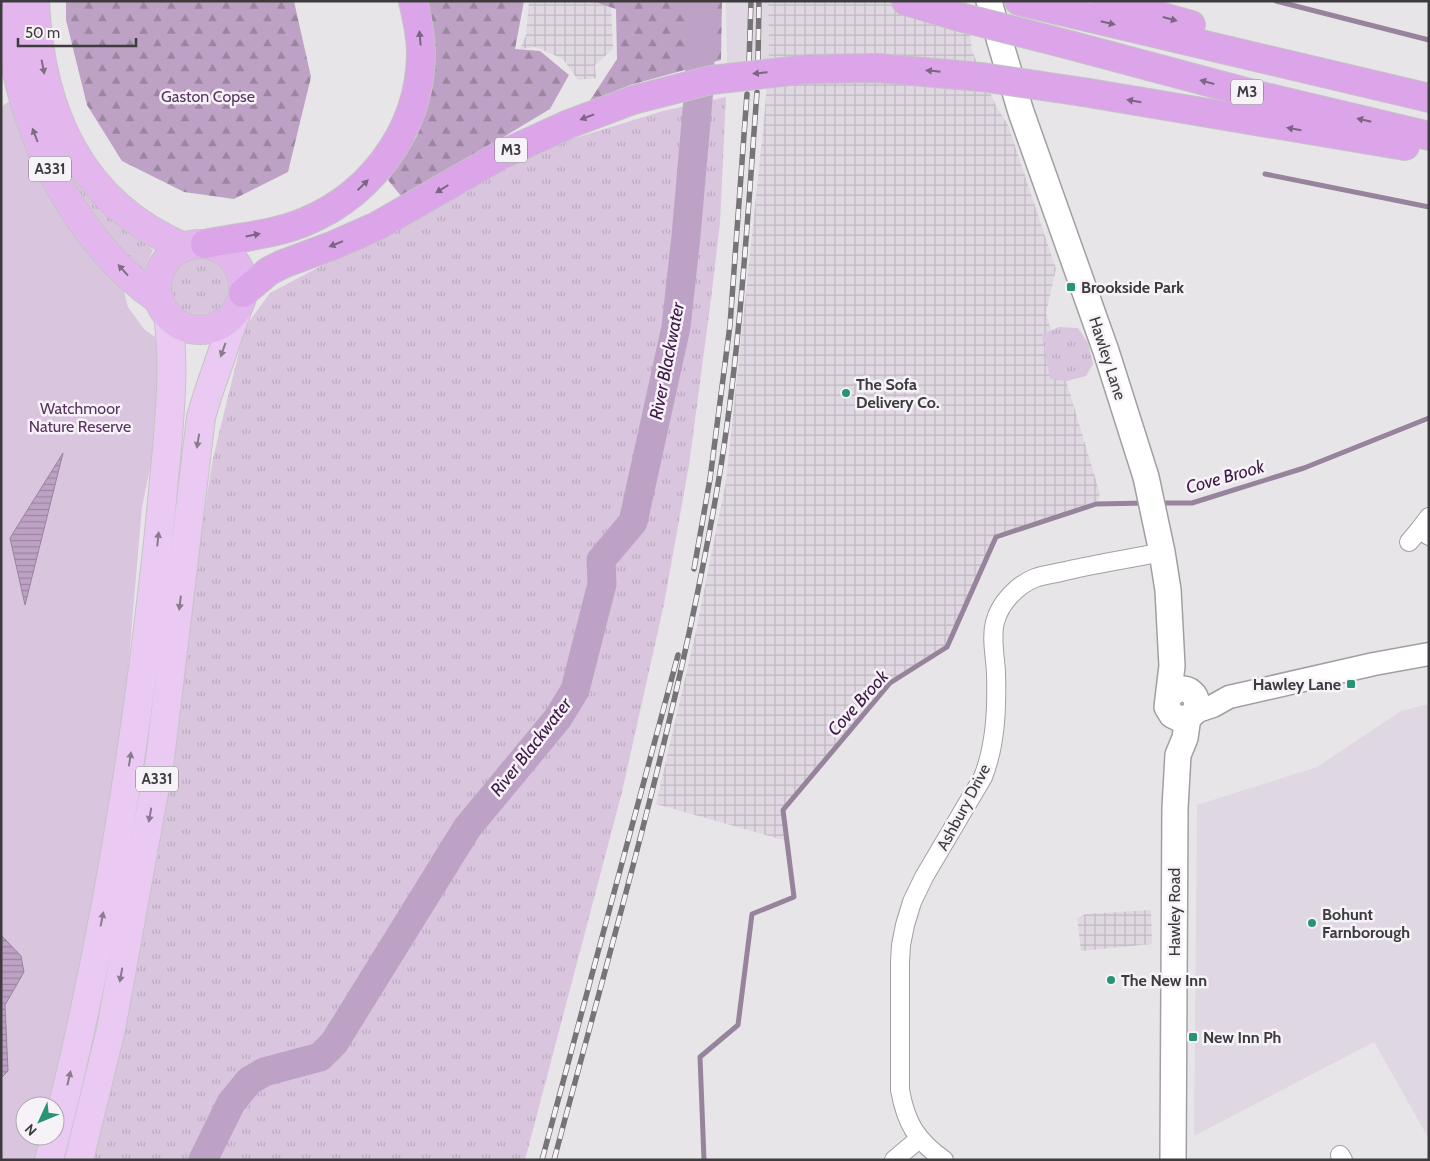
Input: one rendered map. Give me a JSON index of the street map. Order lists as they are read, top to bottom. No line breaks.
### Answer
{"streets":{"highway":["M3","A331"],"main road":["Hawley Lane","Hawley Road"],"street":["Ashbury Drive"]},"crossings":[["M3","A331"],["Hawley Lane","Ashbury Drive"],["Hawley Lane","Hawley Road"]],"water":["River Blackwater","Cove Brook"],"parks":["Gaston Copse","Watchmoor Nature Reserve"],"places":{"transit":["Brookside Park","Hawley Lane","New Inn Ph"],"other":["The Sofa Delivery Co.","Bohunt Farnborough","The New Inn"]},"scale_bar":"50 m","north":"bottom left"}
